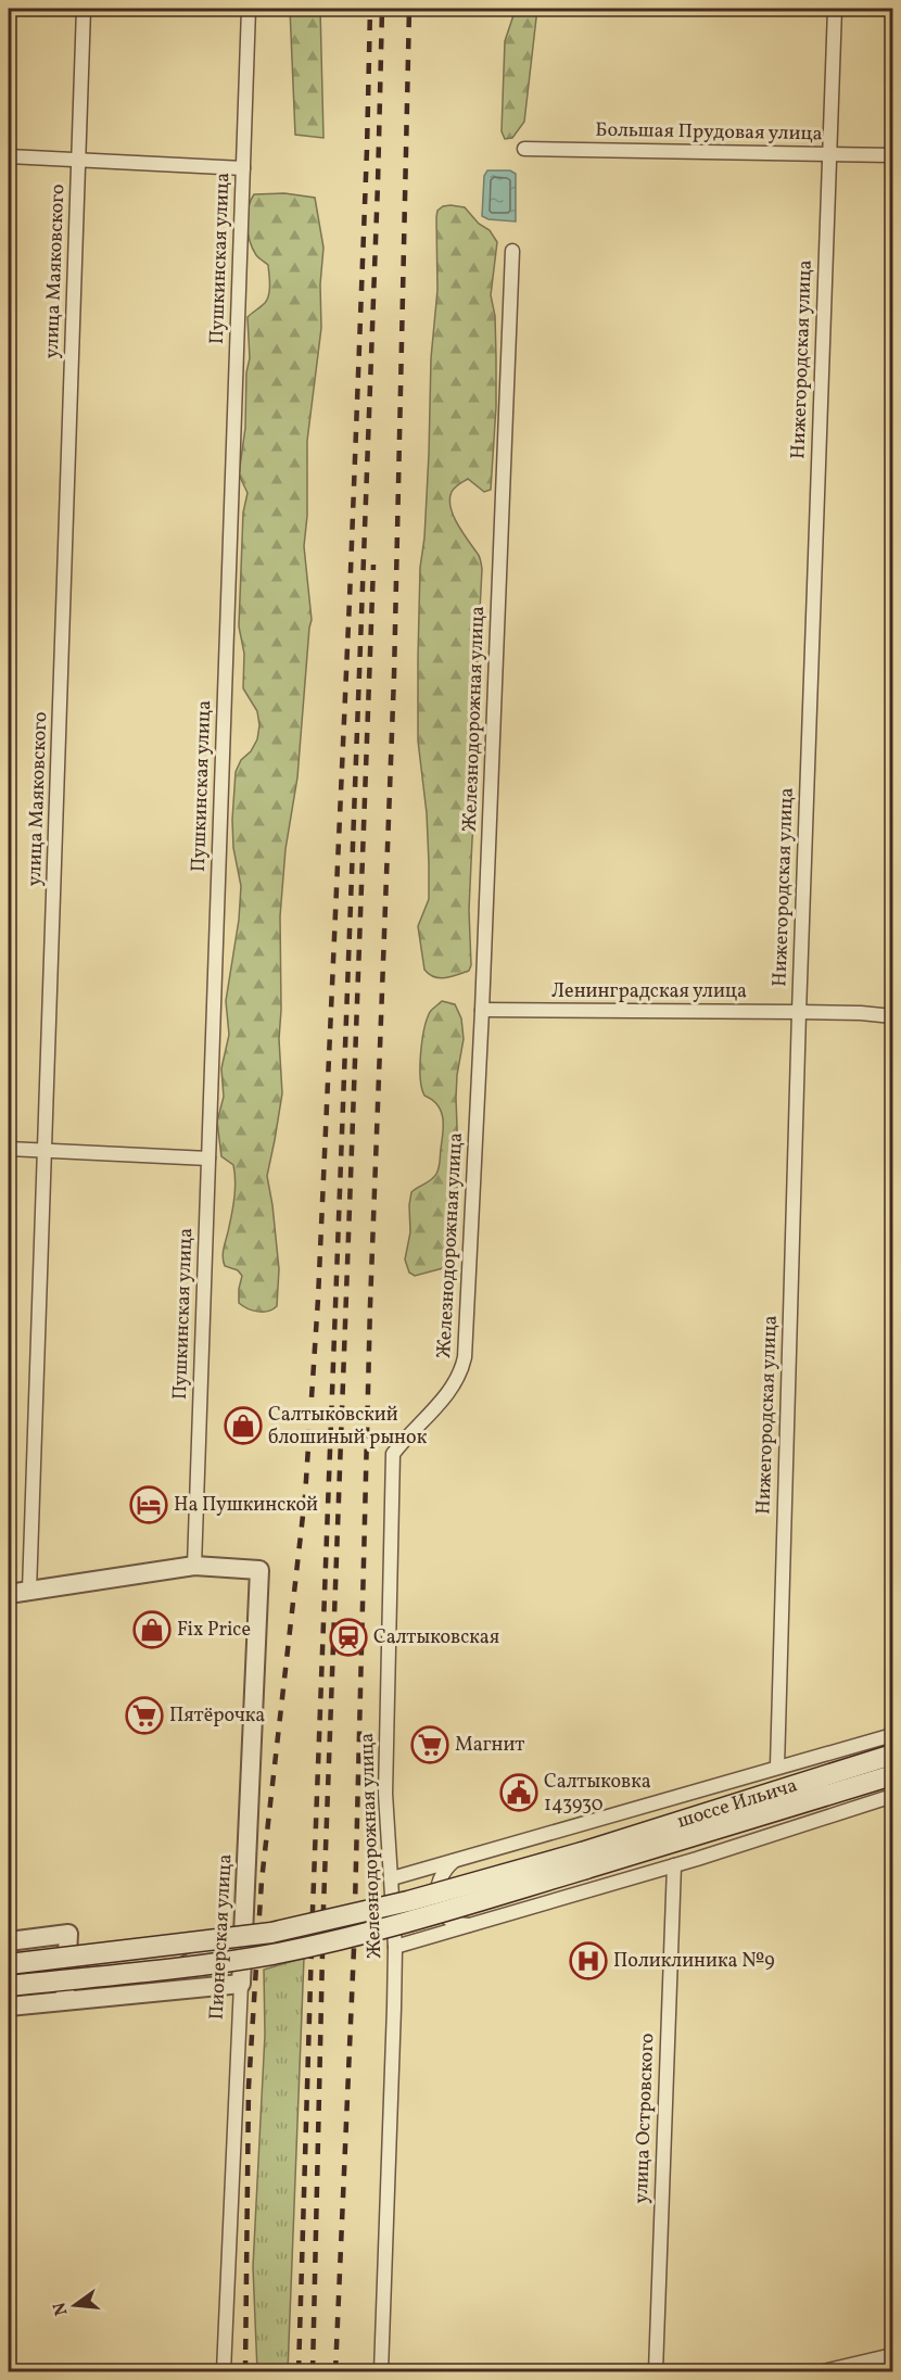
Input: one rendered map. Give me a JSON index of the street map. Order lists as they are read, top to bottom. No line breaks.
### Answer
{"streets":{"main road":["шоссе Ильича"],"street":["Большая Прудовая улица","Пушкинская улица","улица Маяковского","Нижегородская улица","Железнодорожная улица","Ленинградская улица","Пионерская улица","улица Островского"]},"crossings":[["Большая Прудовая улица","Нижегородская улица"],["Пушкинская улица","Пионерская улица"],["Нижегородская улица","Ленинградская улица"],["Железнодорожная улица","Ленинградская улица"]],"places":{"shop":["Салтыковский блошиный рынок","Fix Price"],"hotel":["На Пушкинской"],"station":["Салтыковская"],"supermarket":["Пятёрочка","Магнит"],"public building":["Салтыковка 143930"],"hospital":["Поликлиника №9"]},"north":"left"}
